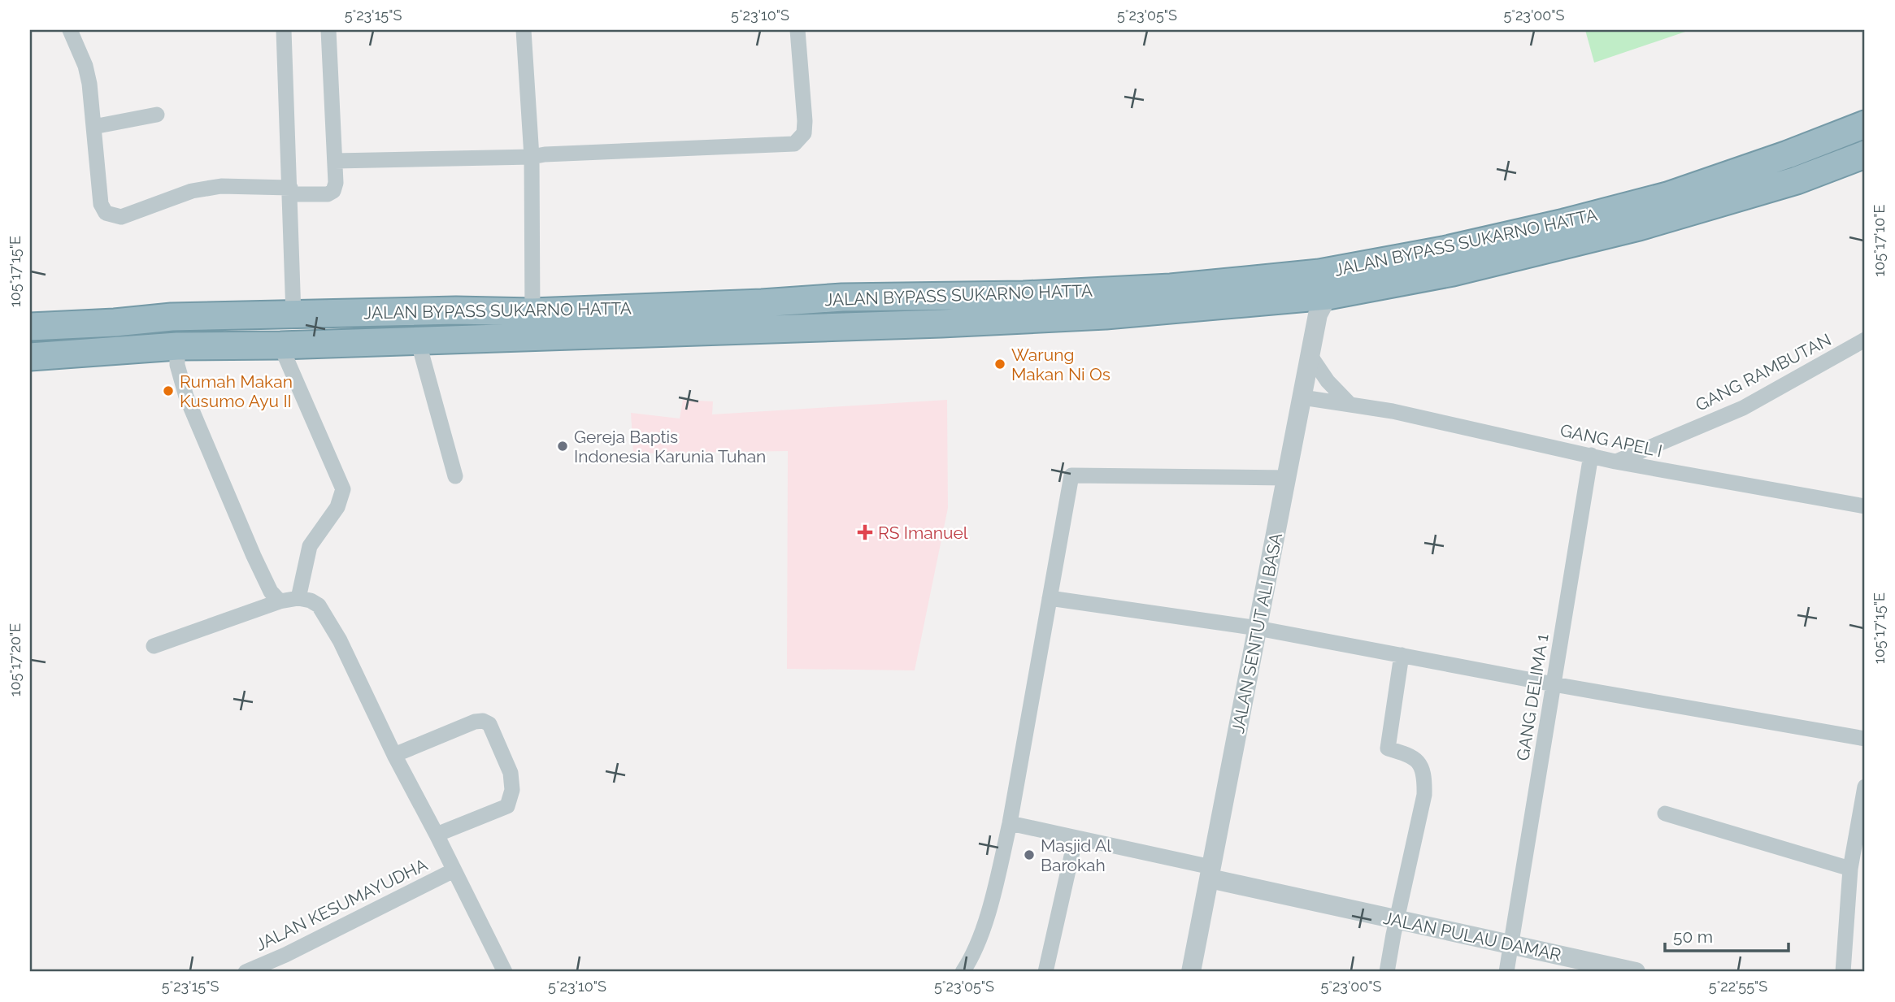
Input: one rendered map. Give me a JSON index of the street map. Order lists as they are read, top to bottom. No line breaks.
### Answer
{"streets":{"highway":["JALAN BYPASS SUKARNO HATTA"],"street":["GANG RAMBUTAN","GANG APEL I","JALAN SENTUT ALI BASA","GANG DELIMA 1","JALAN KESUMAYUDHA","JALAN PULAU DAMAR"]},"crossings":[["JALAN BYPASS SUKARNO HATTA","JALAN SENTUT ALI BASA"],["GANG RAMBUTAN","GANG APEL I"],["GANG APEL I","JALAN SENTUT ALI BASA"],["GANG APEL I","GANG DELIMA 1"],["JALAN SENTUT ALI BASA","JALAN PULAU DAMAR"],["GANG DELIMA 1","JALAN PULAU DAMAR"]],"places":{"other":["Warung Makan Ni Os","Rumah Makan Kusumo Ayu II","Gereja Baptis Indonesia Karunia Tuhan","Masjid Al Barokah"],"health":["RS Imanuel"]},"scale_bar":"50 m","coordinates":["5°23'15\"S","5°23'10\"S","5°23'05\"S","5°23'00\"S","105°17'10\"E","105°17'15\"E","105°17'20\"E","5°22'55\"S"]}
